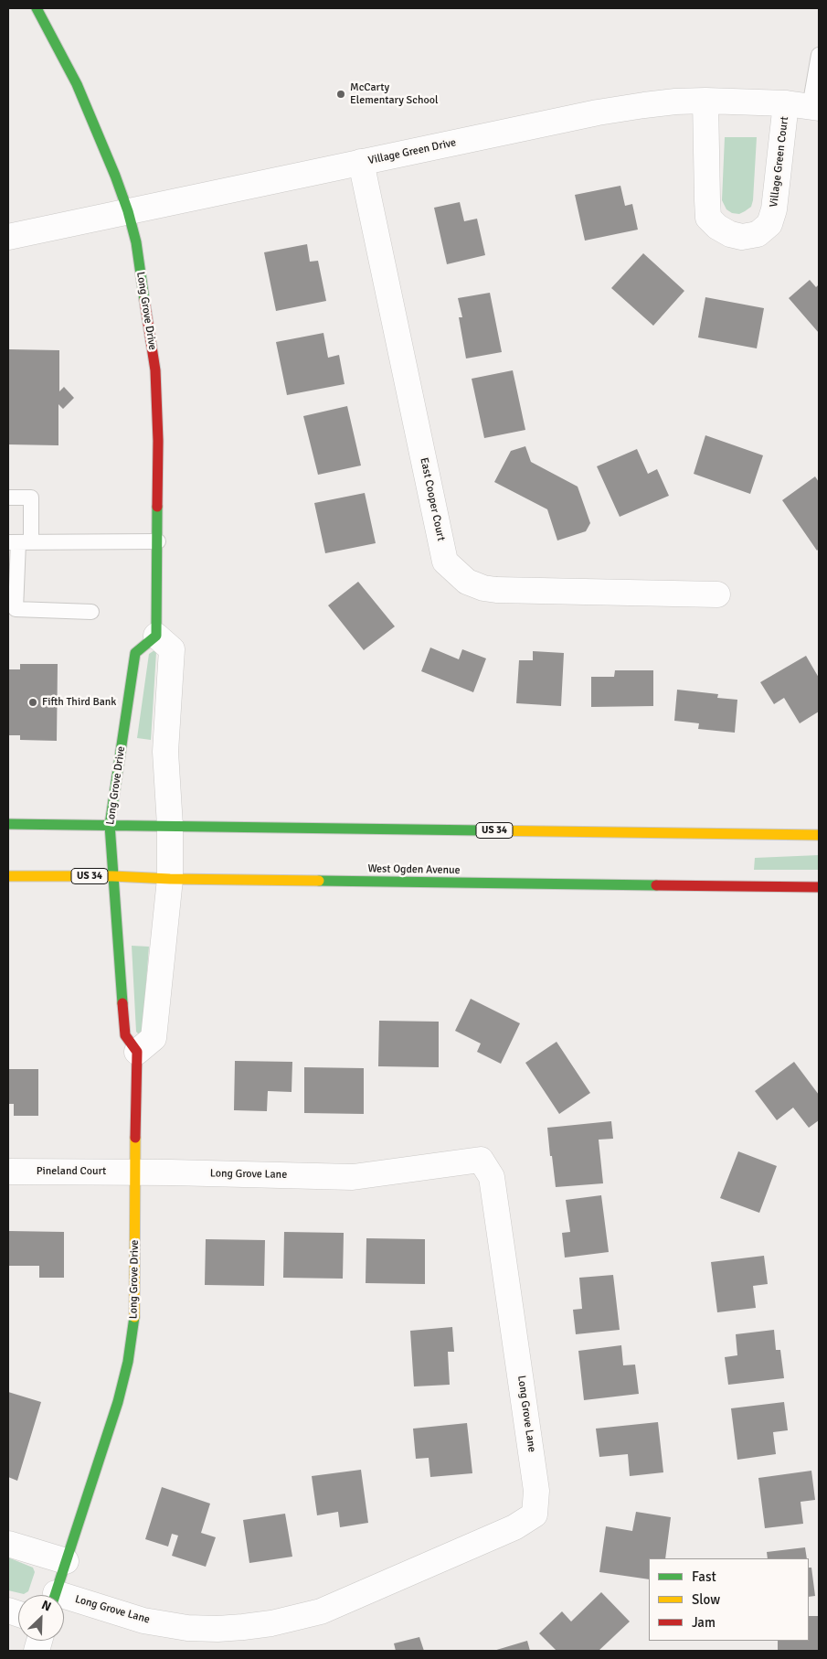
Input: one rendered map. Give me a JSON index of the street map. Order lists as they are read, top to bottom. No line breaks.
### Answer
{"streets":{"street":["Village Green Drive","Village Green Court","Long Grove Drive","East Cooper Court","US 34","West Ogden Avenue","Pineland Court","Long Grove Lane"]},"crossings":[["Village Green Drive","Village Green Court"],["Village Green Drive","Long Grove Drive"],["Village Green Drive","East Cooper Court"],["Long Grove Drive","US 34"],["Long Grove Drive","West Ogden Avenue"],["Long Grove Drive","Pineland Court"],["Long Grove Drive","Long Grove Lane"],["Pineland Court","Long Grove Lane"]],"places":["McCarty Elementary School","Fifth Third Bank"],"legend":["Fast","Slow","Jam"],"north":"top right"}
